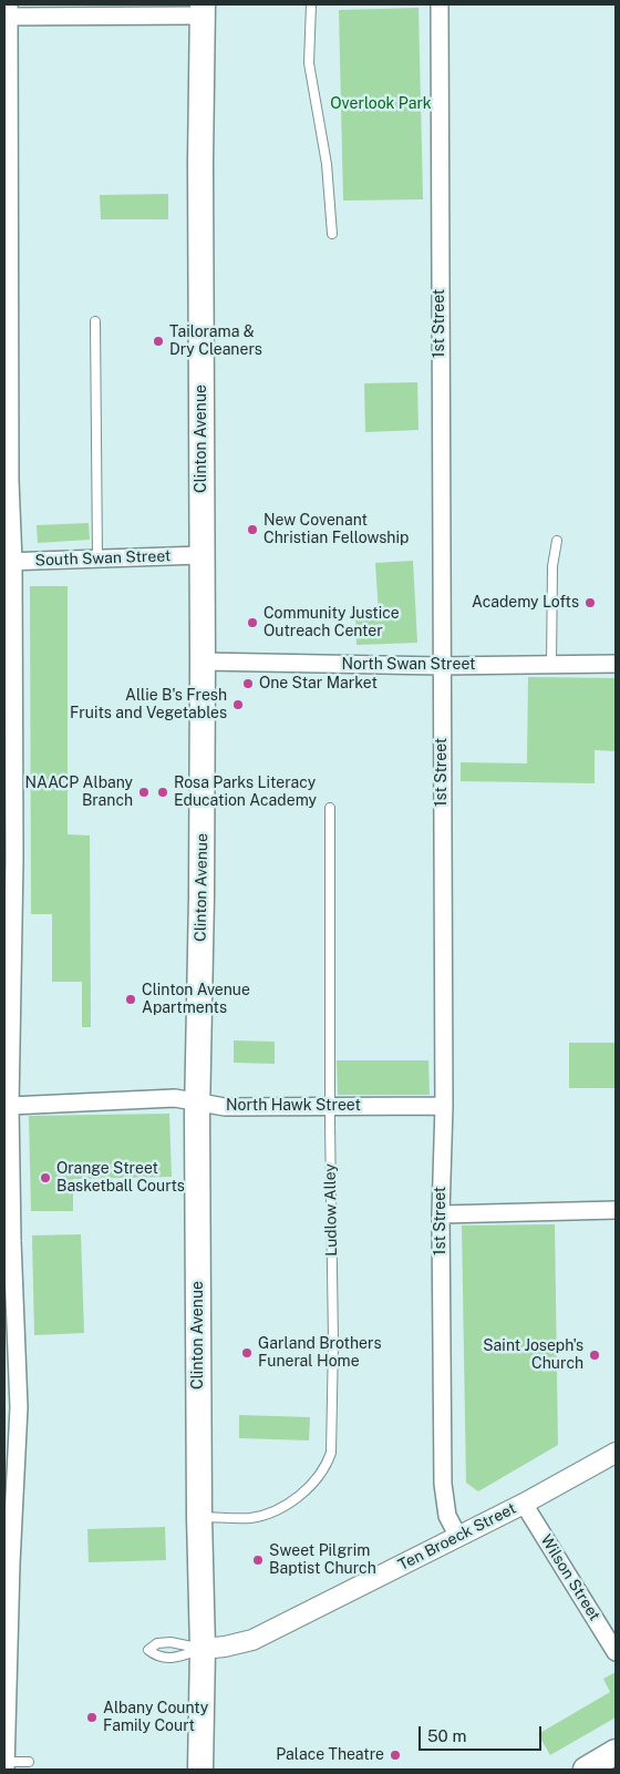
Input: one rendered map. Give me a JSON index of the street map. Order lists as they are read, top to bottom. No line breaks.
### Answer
{"streets":{"main road":["Clinton Avenue"],"street":["1st Street","South Swan Street","North Swan Street","North Hawk Street","Ten Broeck Street","Wilson Street"],"lane":["Ludlow Alley"]},"crossings":[["1st Street","North Swan Street"],["1st Street","North Hawk Street"],["1st Street","Ten Broeck Street"],["Clinton Avenue","South Swan Street"],["Clinton Avenue","North Swan Street"],["Clinton Avenue","North Hawk Street"],["Clinton Avenue","Ludlow Alley"],["Clinton Avenue","Ten Broeck Street"],["North Hawk Street","Ludlow Alley"],["Ten Broeck Street","Wilson Street"]],"parks":["Overlook Park"],"places":["Tailorama & Dry Cleaners","New Covenant Christian Fellowship","Academy Lofts","Community Justice Outreach Center","One Star Market","Allie B's Fresh Fruits and Vegetables","NAACP Albany Branch","Rosa Parks Literacy Education Academy","Clinton Avenue Apartments","Orange Street Basketball Courts","Garland Brothers Funeral Home","Saint Joseph's Church","Sweet Pilgrim Baptist Church","Albany County Family Court","Palace Theatre"],"scale_bar":"50 m"}
